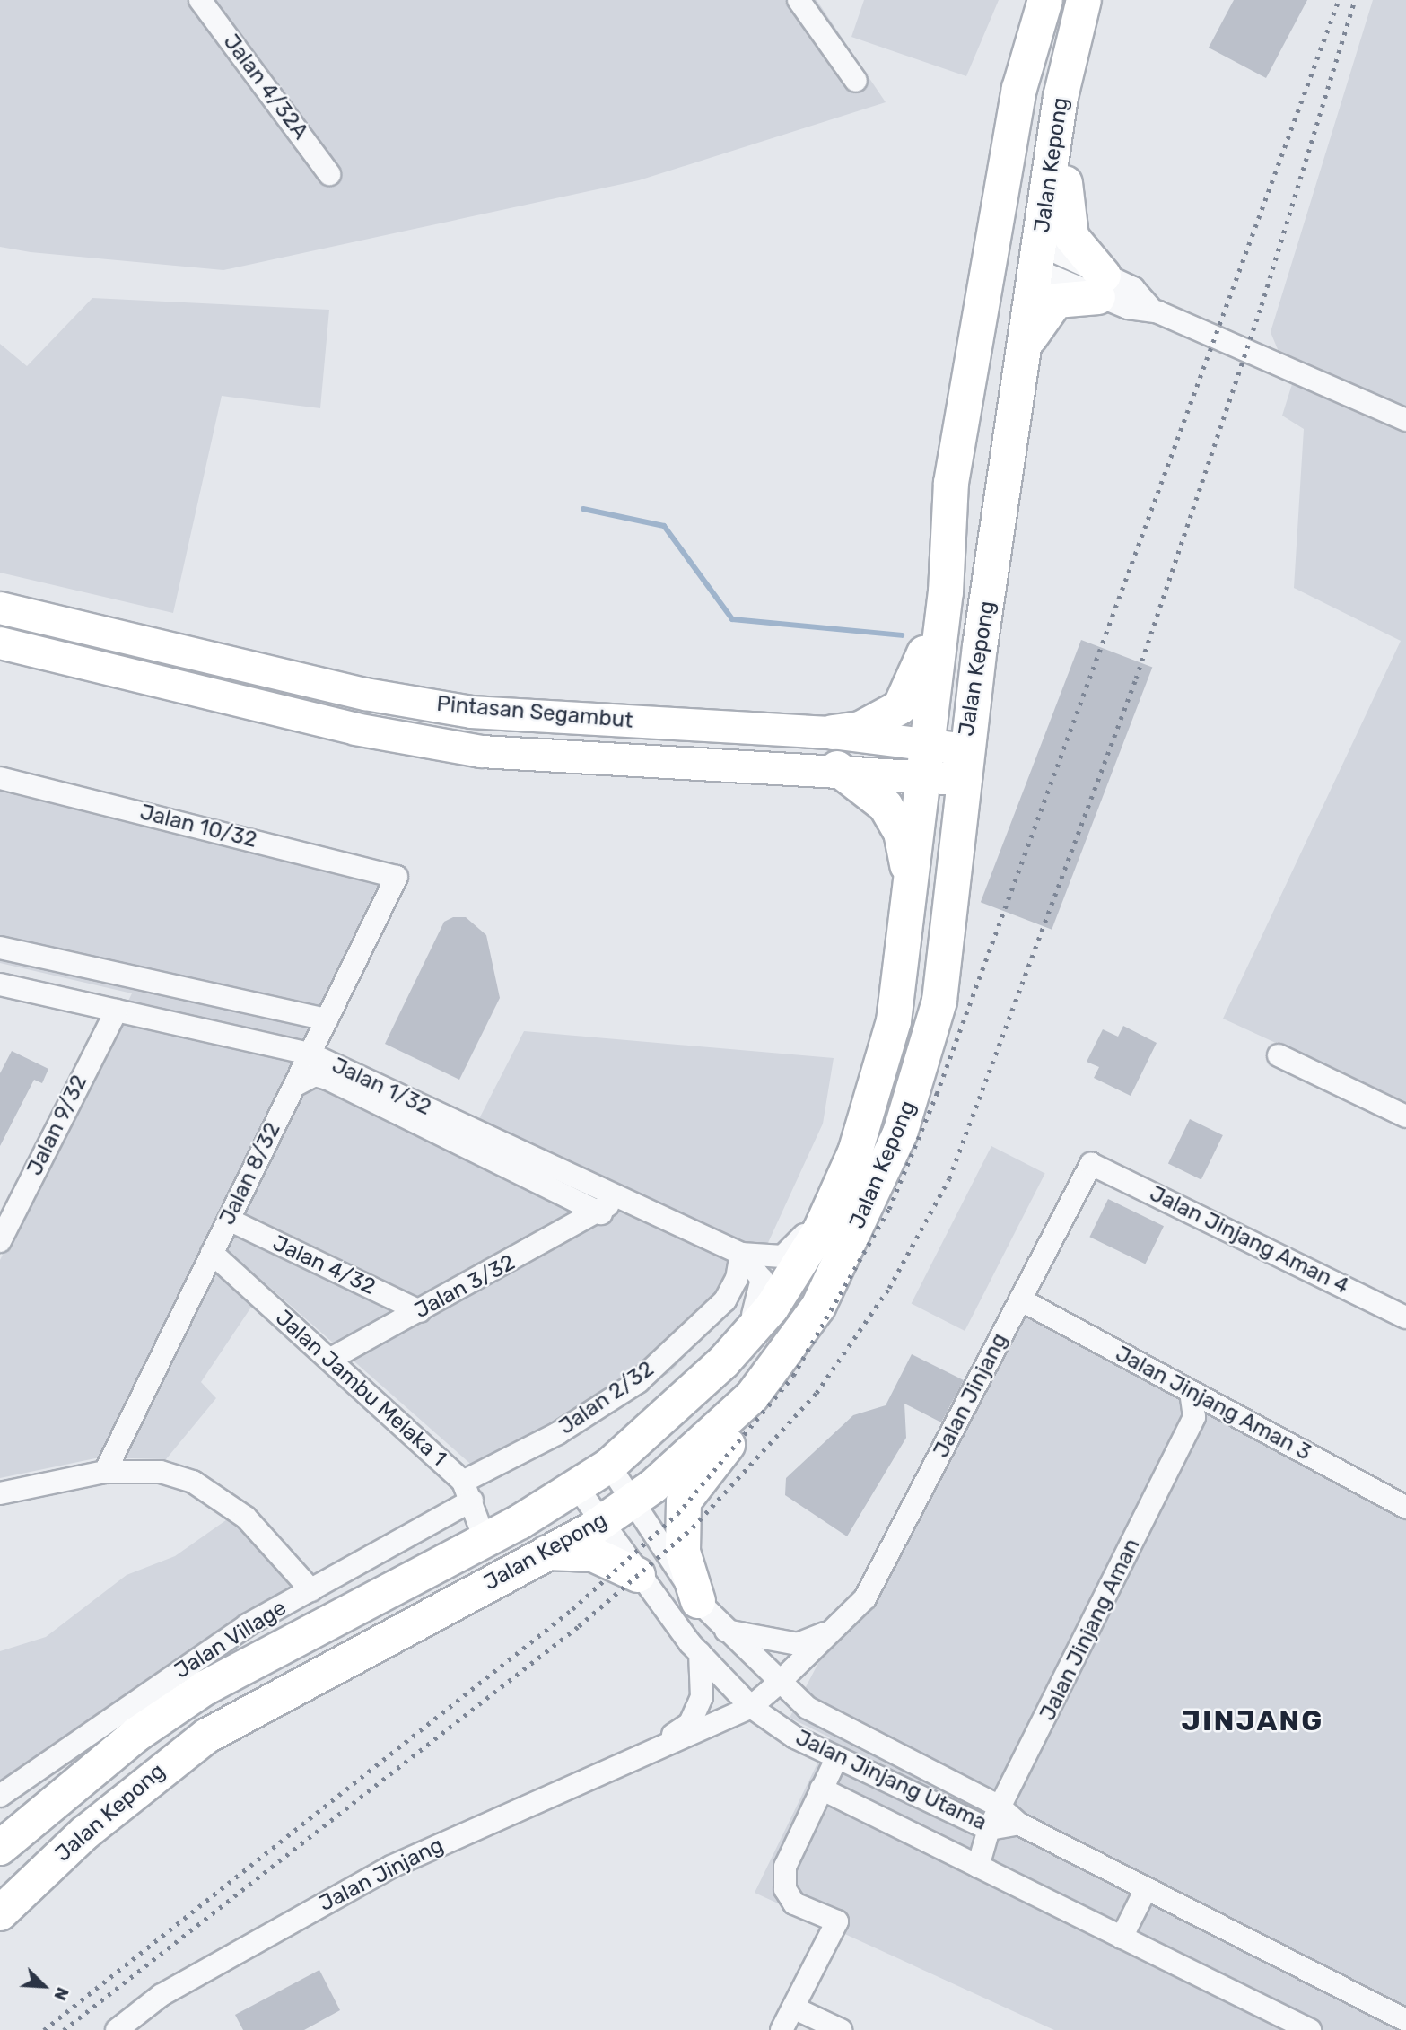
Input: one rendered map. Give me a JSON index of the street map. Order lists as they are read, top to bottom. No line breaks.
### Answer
{"streets":{"main road":["Jalan Kepong","Pintasan Segambut"],"street":["Jalan 4/32A","Jalan 10/32","Jalan 1/32","Jalan 9/32","Jalan 8/32","Jalan Jinjang Aman 4","Jalan 4/32","Jalan 3/32","Jalan Jambu Melaka 1","Jalan Jinjang","Jalan 2/32","Jalan Jinjang Aman 3","Jalan Jinjang Aman","Jalan Village","Jalan Jinjang Utama"]},"crossings":[["Jalan Kepong","Pintasan Segambut"],["Jalan Kepong","Jalan 1/32"],["Jalan Kepong","Jalan Jinjang Utama"],["Jalan 10/32","Jalan 8/32"],["Jalan 1/32","Jalan 9/32"],["Jalan 1/32","Jalan 8/32"],["Jalan 1/32","Jalan 2/32"],["Jalan 8/32","Jalan 4/32"],["Jalan 8/32","Jalan Jambu Melaka 1"],["Jalan Jinjang Aman 4","Jalan Jinjang"],["Jalan 4/32","Jalan 3/32"],["Jalan 3/32","Jalan Jambu Melaka 1"],["Jalan Jambu Melaka 1","Jalan 2/32"],["Jalan Jambu Melaka 1","Jalan Village"],["Jalan Jinjang","Jalan Jinjang Aman 3"],["Jalan Jinjang","Jalan Jinjang Utama"],["Jalan 2/32","Jalan Village"],["Jalan Jinjang Aman 3","Jalan Jinjang Aman"],["Jalan Jinjang Aman","Jalan Jinjang Utama"]],"districts":["JINJANG"],"north":"bottom right"}
